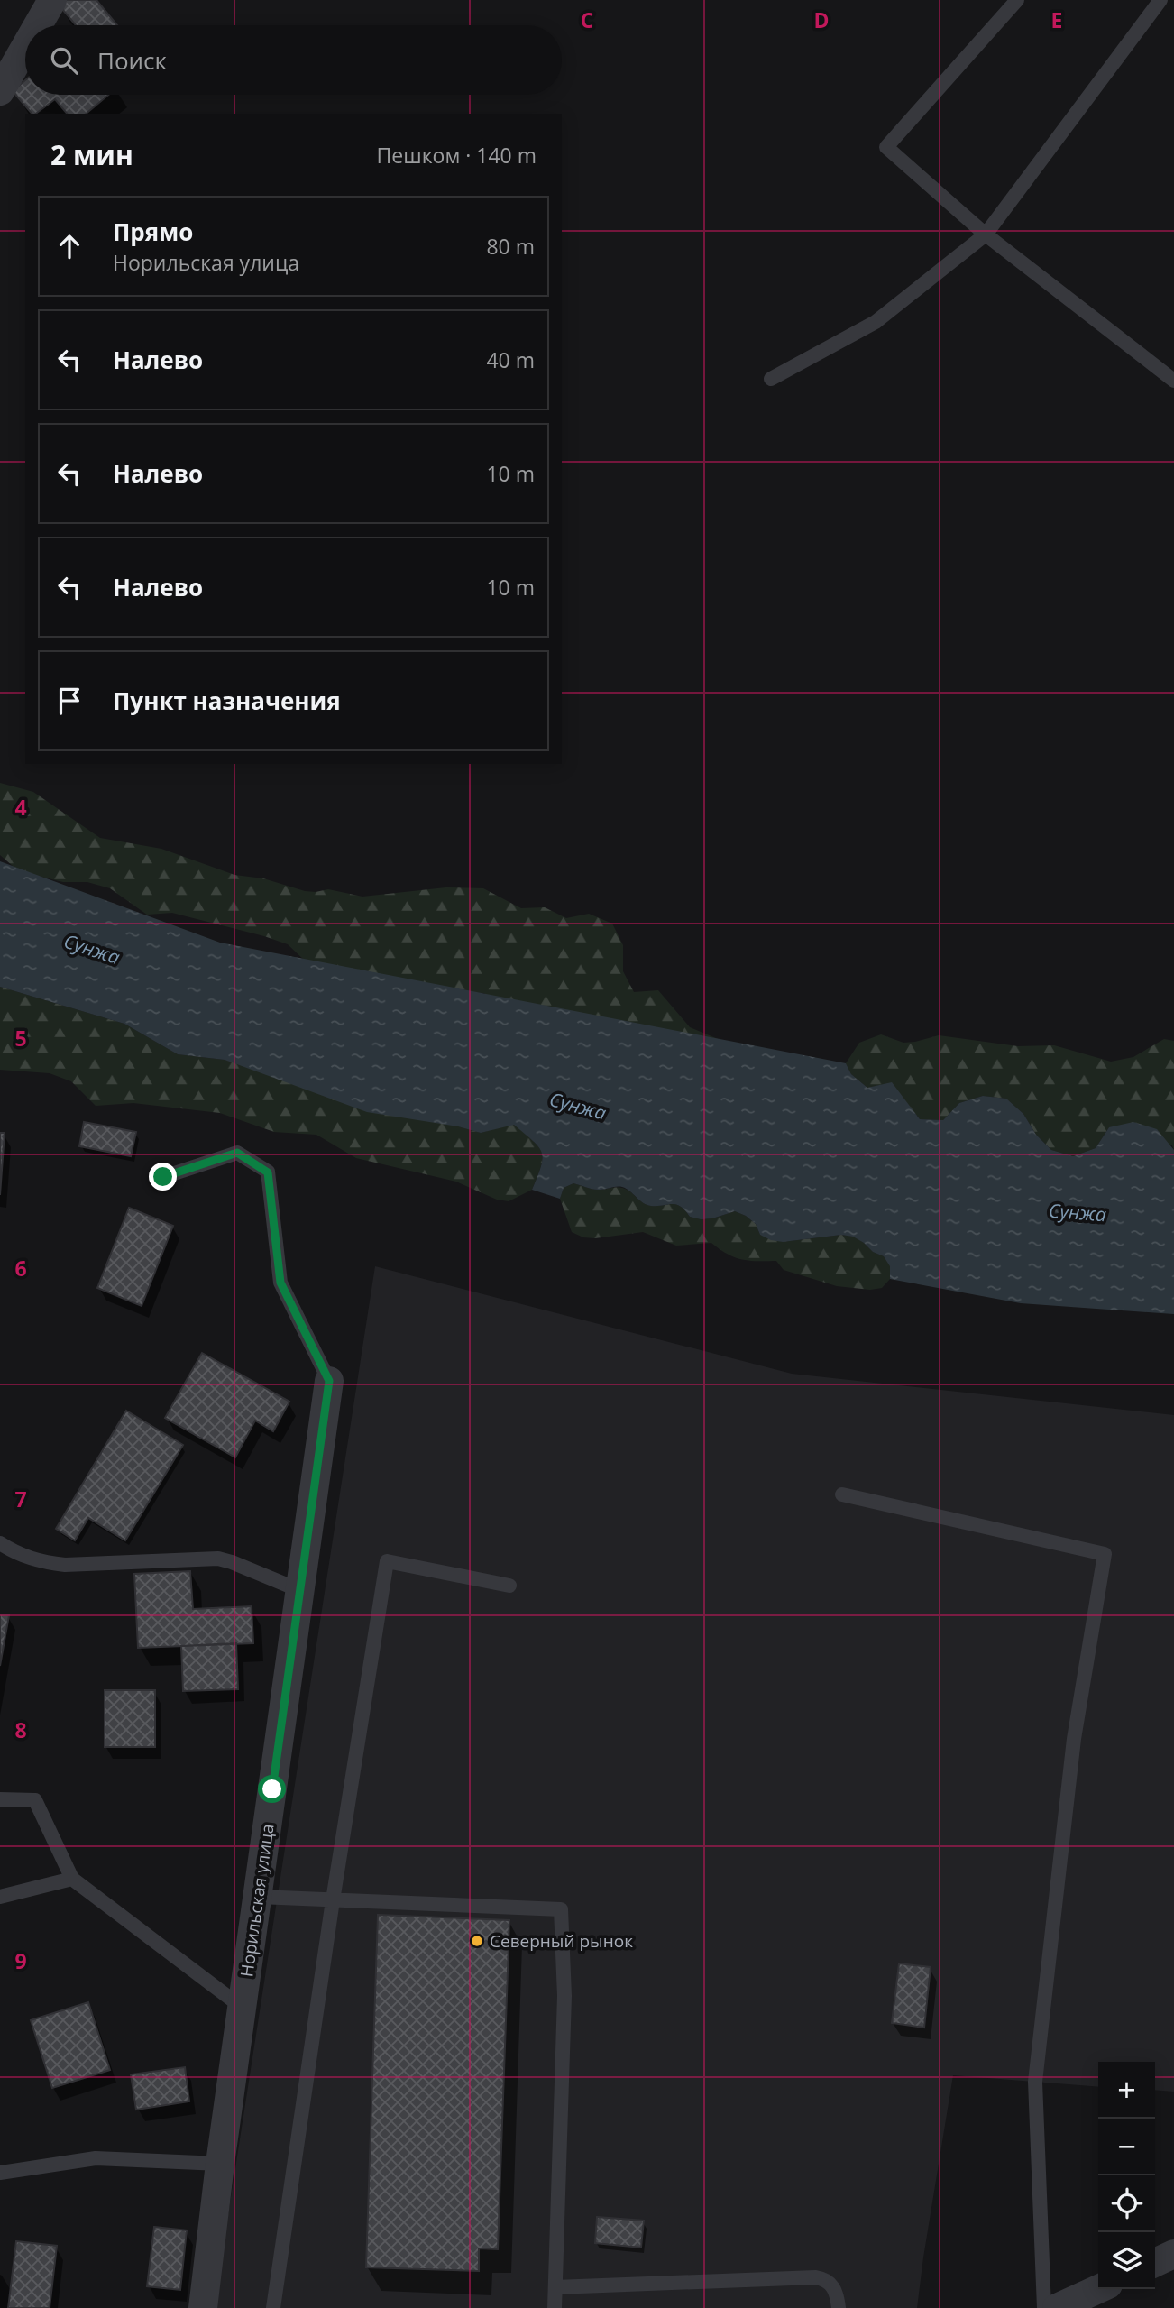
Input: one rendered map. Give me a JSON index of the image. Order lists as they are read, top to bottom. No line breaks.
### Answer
{"streets":{"street":["Норильская улица"]},"water":["Сунжа"],"places":["Северный рынок"],"page":{"search":"Поиск","heading":["2 мин","Пешком · 140 m"],"list":[["Прямо","Норильская улица","80 m"],["Налево","40 m"],["Налево","10 m"],["Налево","10 m"],"Пункт назначения"],"map_buttons":["+","−"]},"grid":{"columns":["C","D","E"],"rows":["4","5","6","7","8","9"]}}
